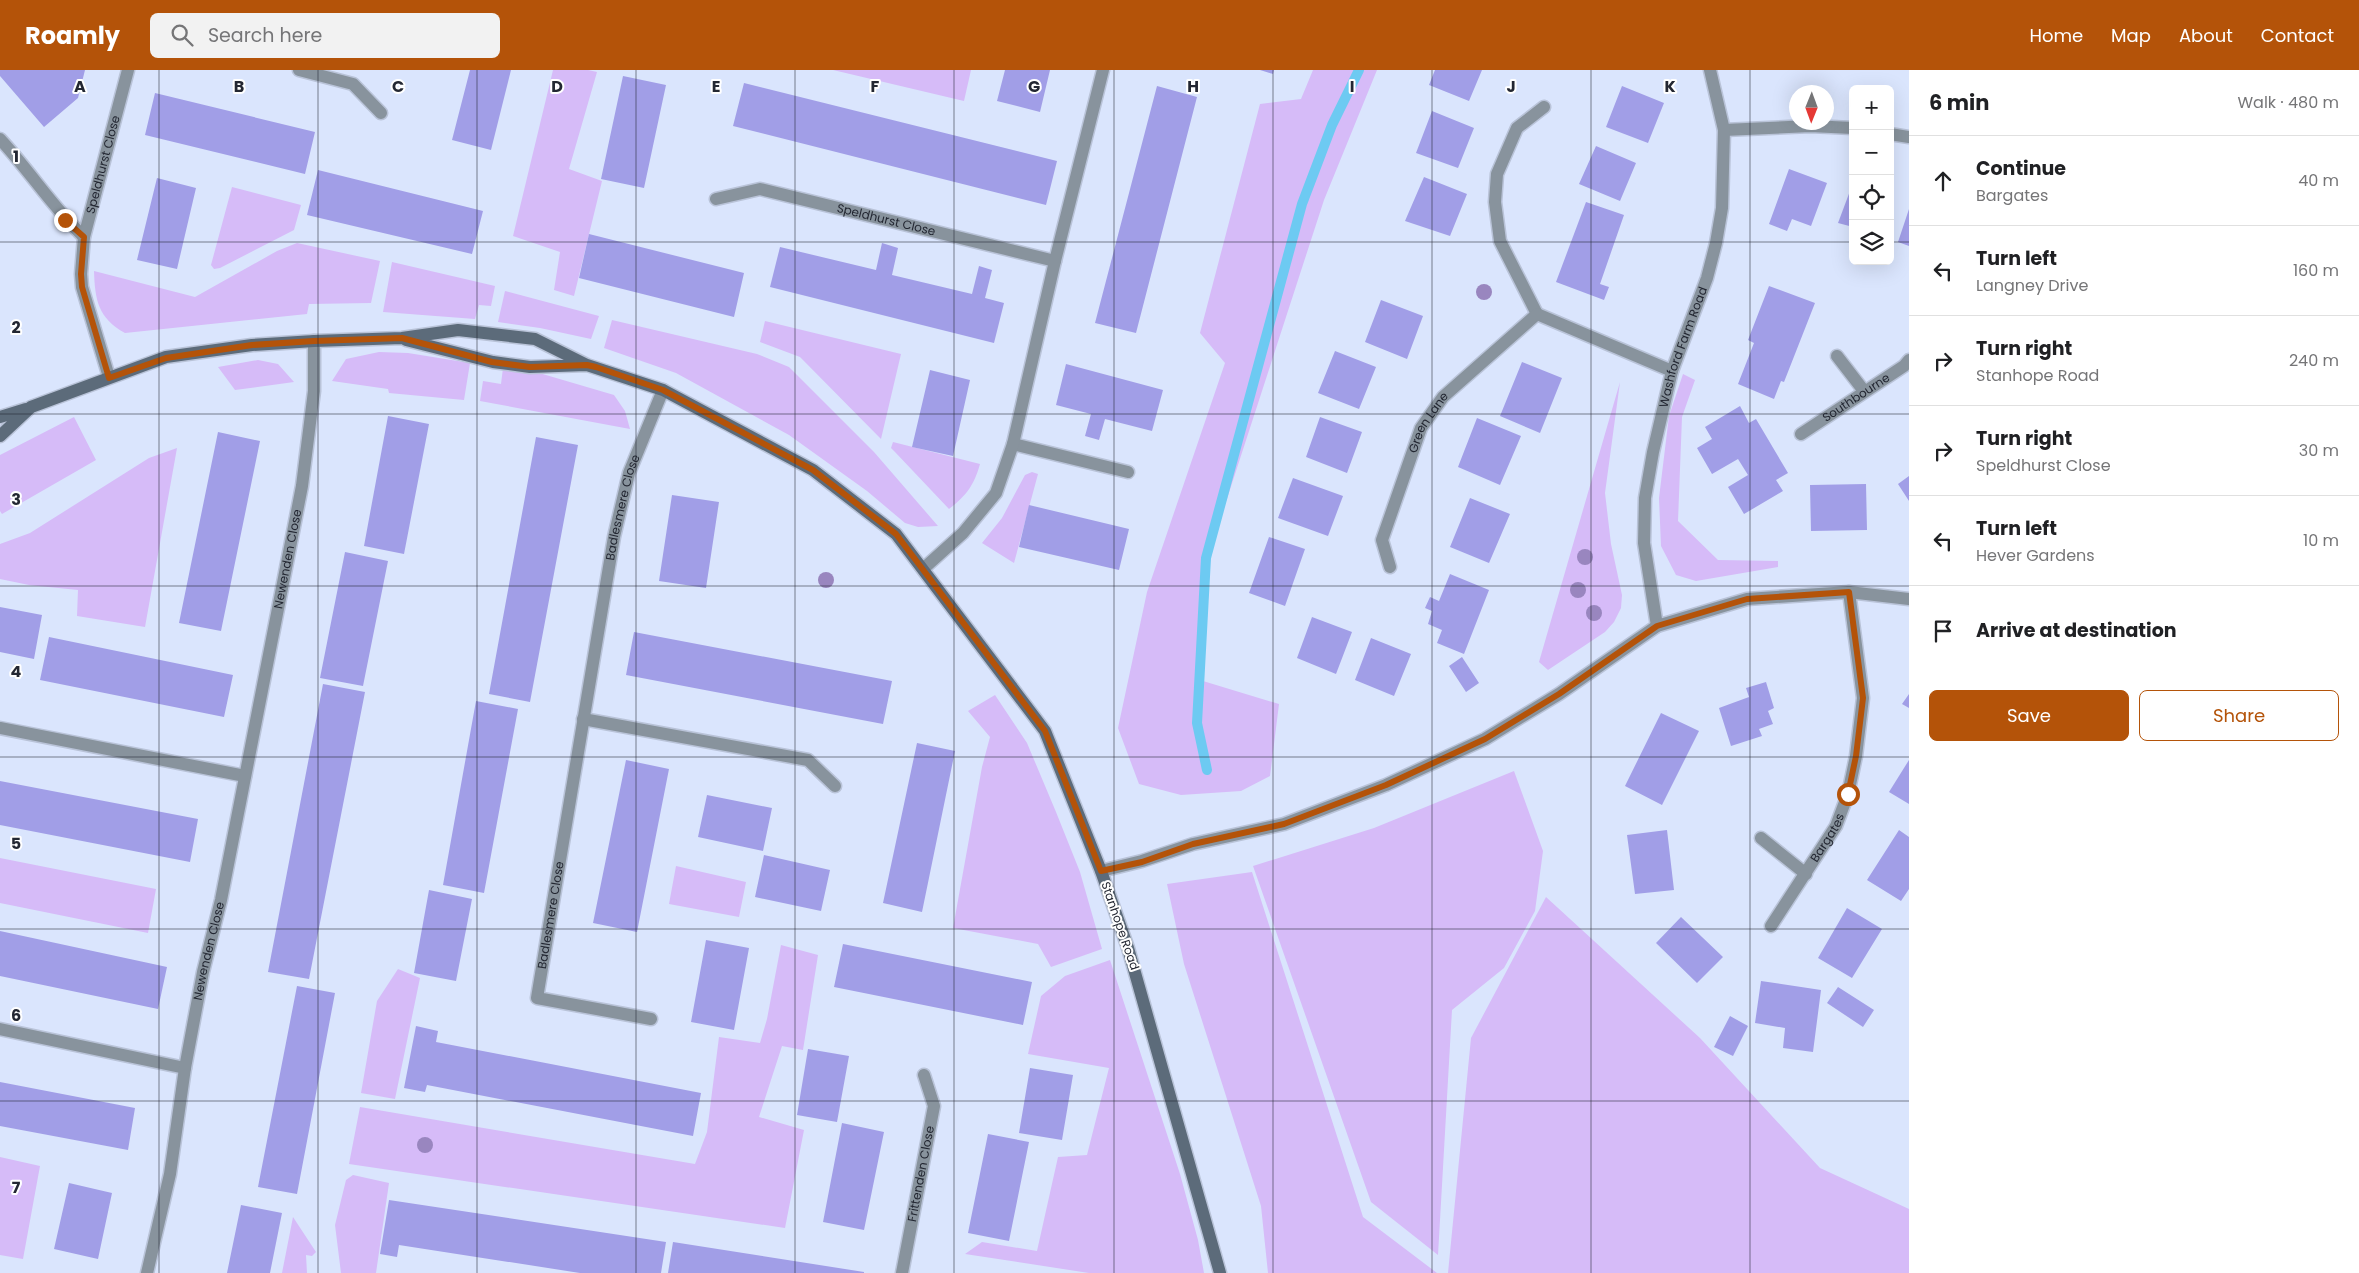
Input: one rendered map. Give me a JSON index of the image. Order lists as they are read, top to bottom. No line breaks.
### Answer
{"streets":{"street":["Speldhurst Close","Washford Farm Road","Southbourne","Green Lane","Badlesmere Close","Newenden Close","Bargates","Stanhope Road","Frittenden Close"]},"crossings":[["Speldhurst Close","Stanhope Road"],["Badlesmere Close","Stanhope Road"],["Newenden Close","Stanhope Road"]],"north":"bottom","page":{"header":"Roamly","search":"Search here","nav":["Home","Map","About","Contact"],"heading":["6 min","Walk · 480 m"],"map_buttons":["+","−"],"list":[["Continue","Bargates","40 m"],["Turn left","Langney Drive","160 m"],["Turn right","Stanhope Road","240 m"],["Turn right","Speldhurst Close","30 m"],["Turn left","Hever Gardens","10 m"],"Arrive at destination"],"buttons":["Save","Share"]},"grid":{"columns":["A","B","C","D","E","F","G","H","I","J","K"],"rows":["1","2","3","4","5","6","7"]}}
